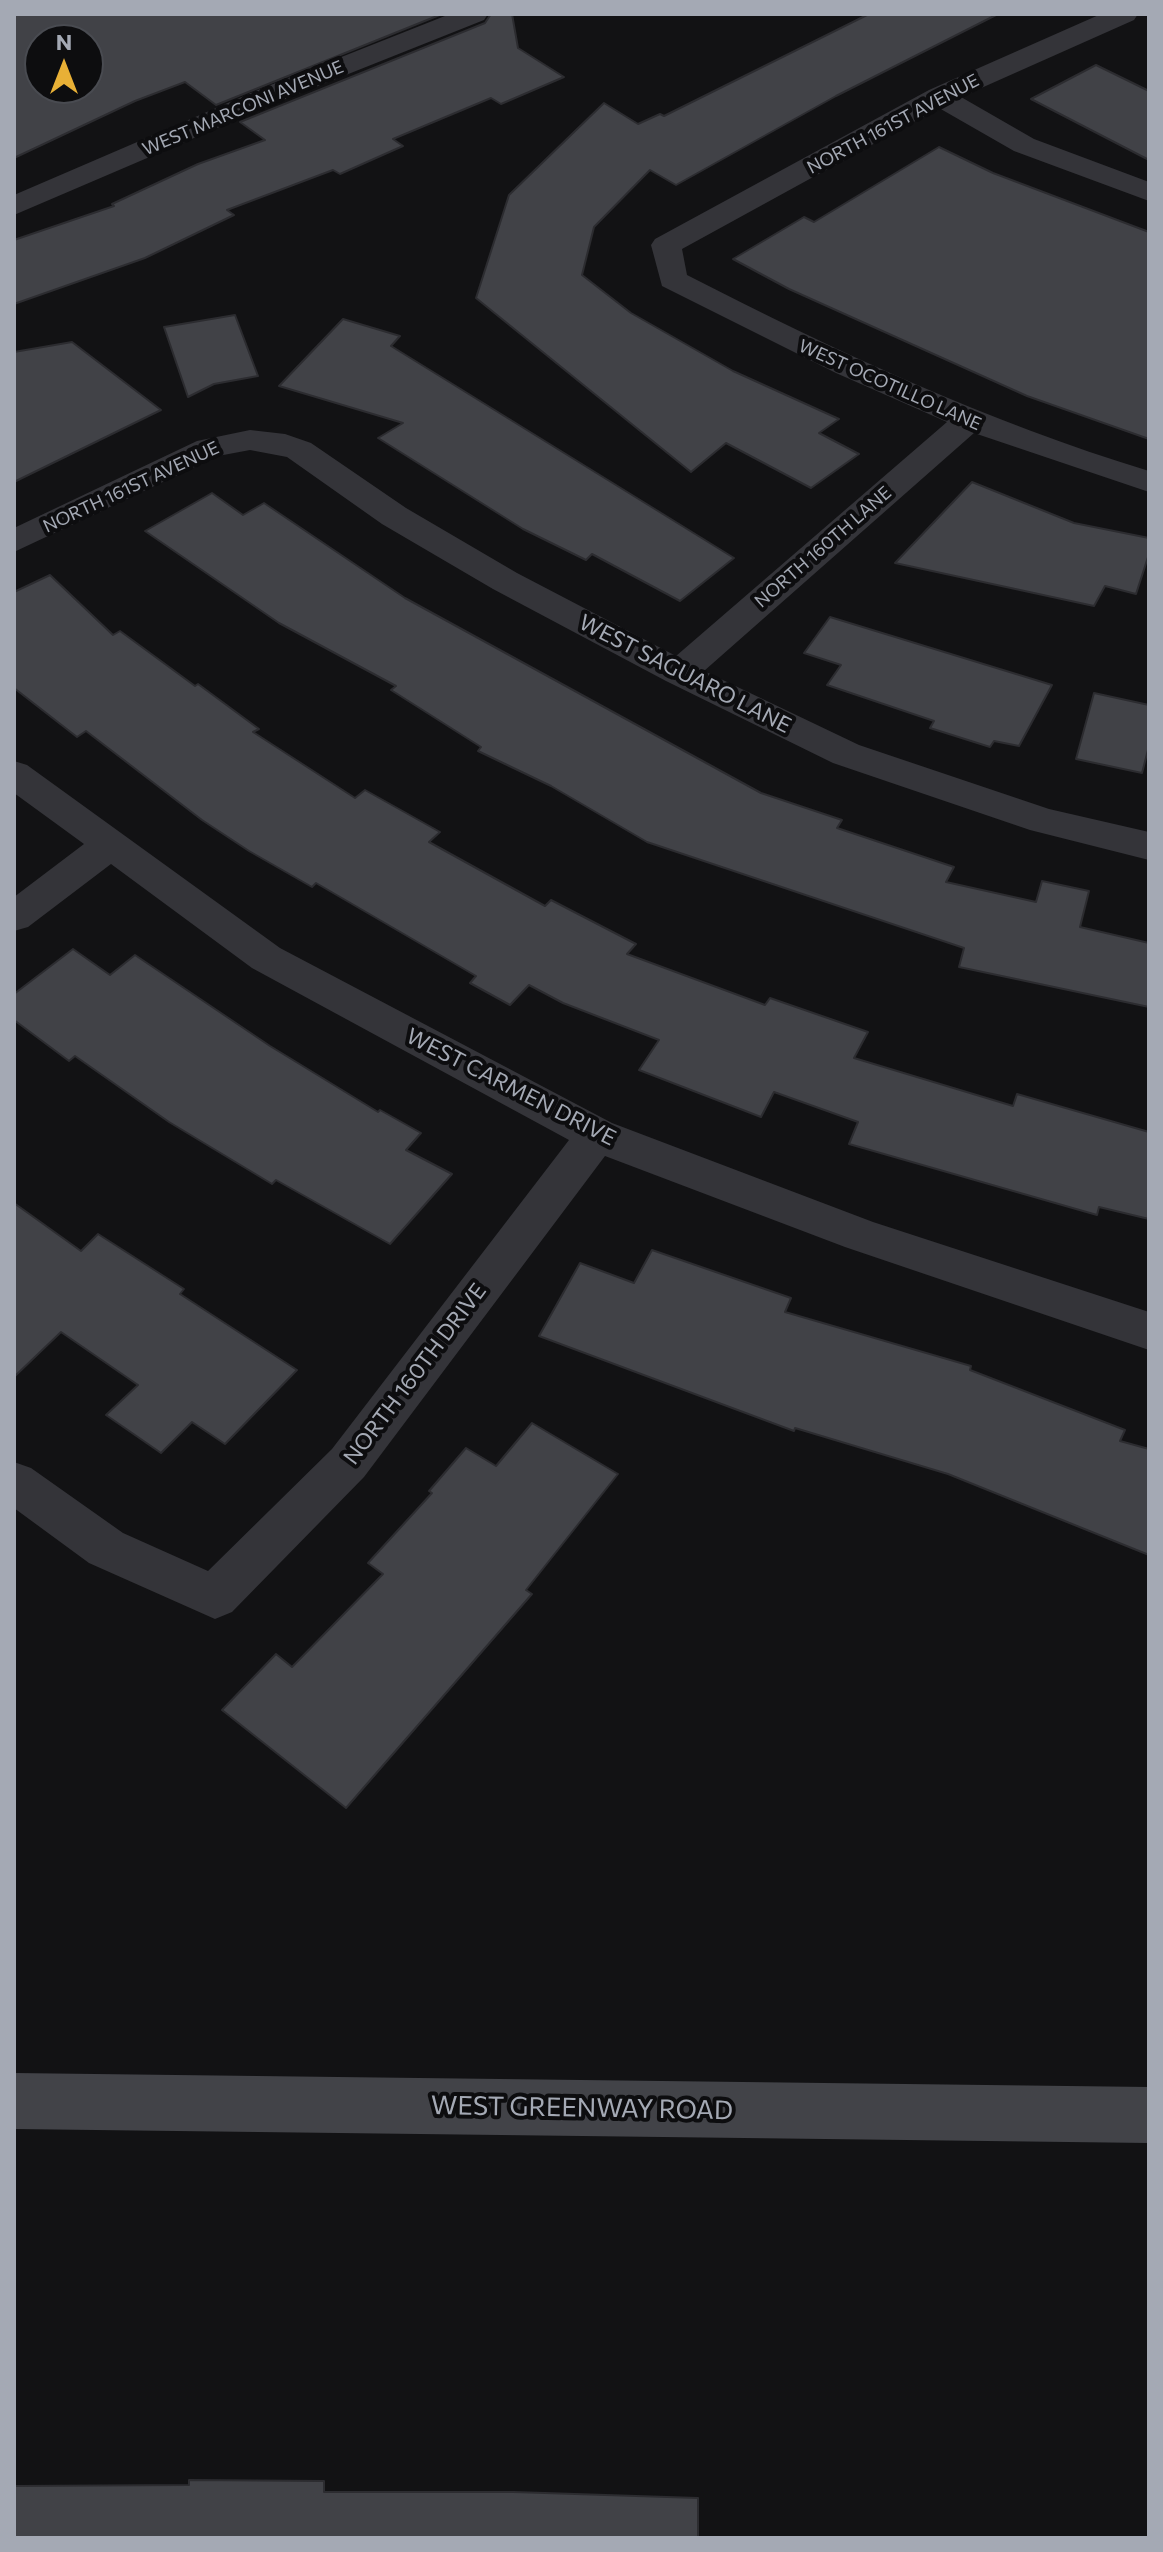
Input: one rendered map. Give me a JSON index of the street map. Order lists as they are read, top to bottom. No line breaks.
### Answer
{"streets":{"main road":["WEST GREENWAY ROAD"],"street":["WEST MARCONI AVENUE","NORTH 161ST AVENUE","WEST OCOTILLO LANE","NORTH 160TH LANE","WEST SAGUARO LANE","WEST CARMEN DRIVE","NORTH 160TH DRIVE"]},"crossings":[["NORTH 161ST AVENUE","WEST OCOTILLO LANE"],["NORTH 161ST AVENUE","WEST SAGUARO LANE"],["WEST OCOTILLO LANE","NORTH 160TH LANE"],["NORTH 160TH LANE","WEST SAGUARO LANE"],["WEST CARMEN DRIVE","NORTH 160TH DRIVE"]],"north":"top"}
